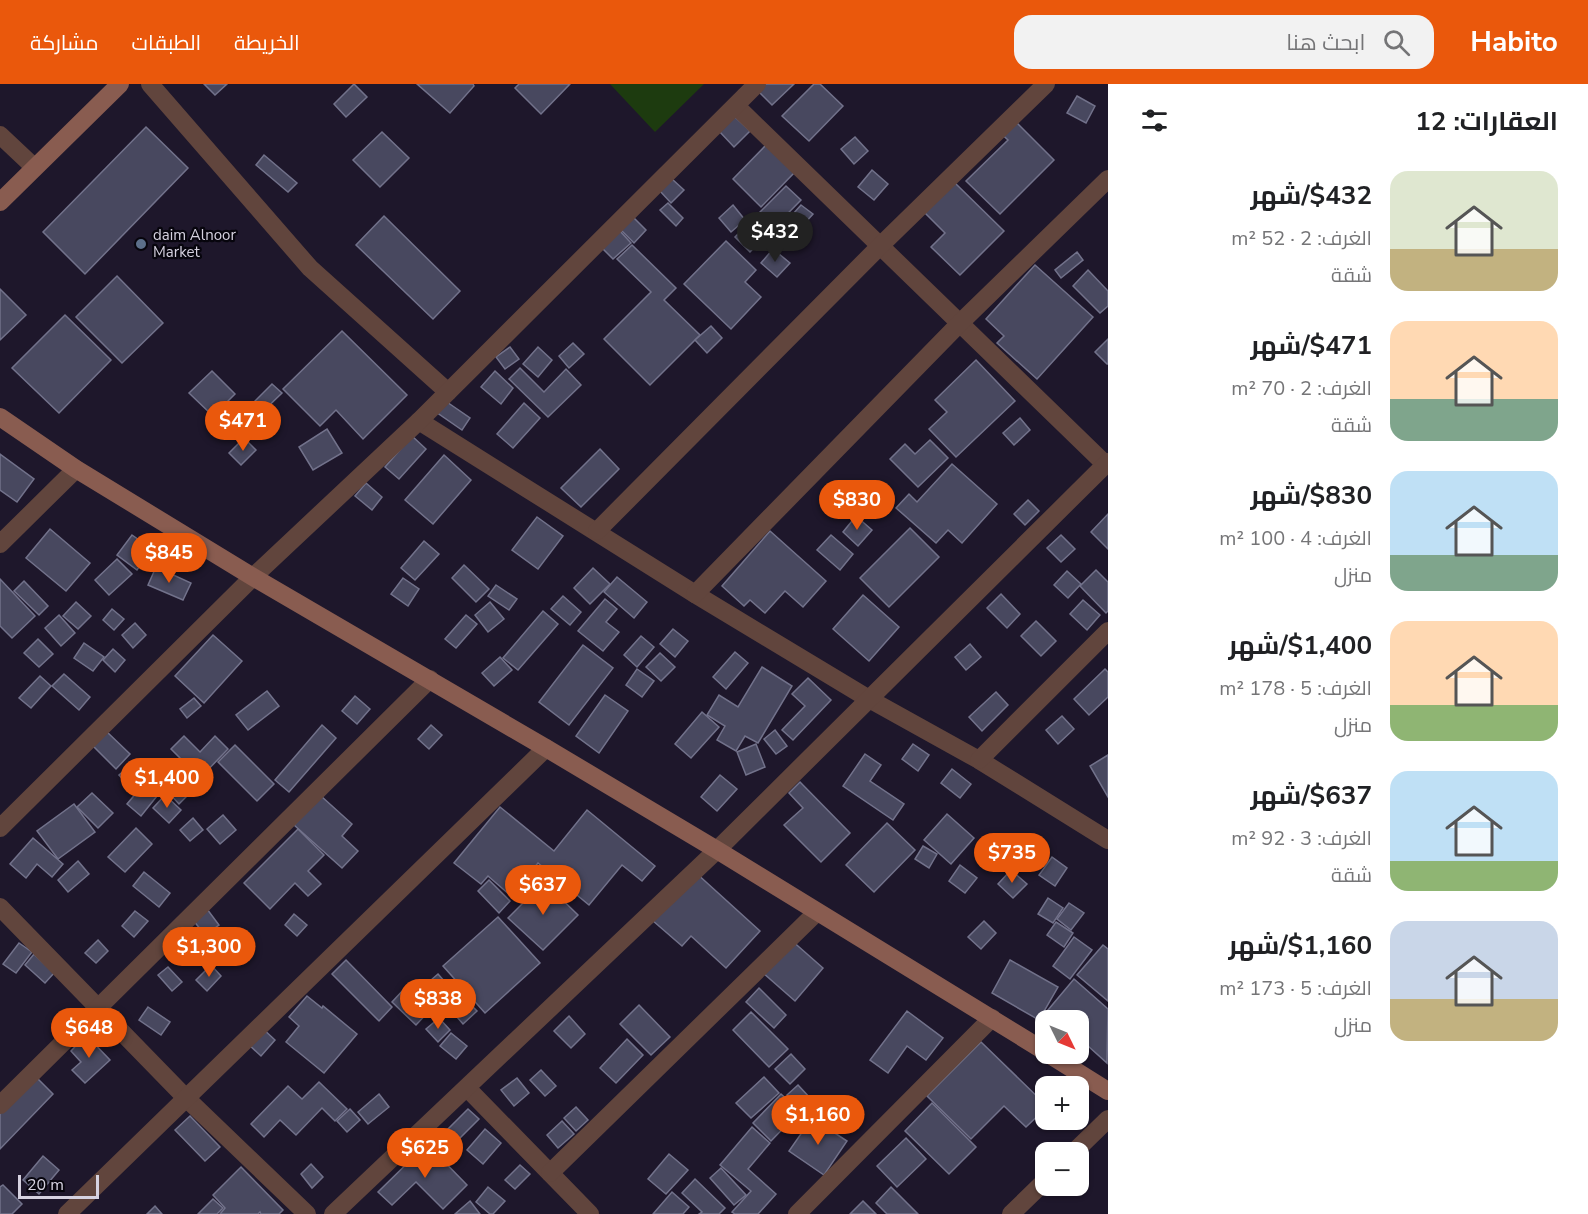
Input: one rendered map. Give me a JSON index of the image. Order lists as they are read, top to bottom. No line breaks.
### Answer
{"places":["daim Alnoor Market"],"scale_bar":"20 m","north":"bottom right","page":{"header":"Habito","search":"ابحث هنا","nav":["الخريطة","الطبقات","مشاركة"],"heading":"العقارات: 12","list":[{"name":"$432/شهر","note":"الغرف: 2 · 52 m² · شقة"},{"name":"$471/شهر","note":"الغرف: 2 · 70 m² · شقة"},{"name":"$830/شهر","note":"الغرف: 4 · 100 m² · منزل"},{"name":"$1,400/شهر","note":"الغرف: 5 · 178 m² · منزل"},{"name":"$637/شهر","note":"الغرف: 3 · 92 m² · شقة"},{"name":"$1,160/شهر","note":"الغرف: 5 · 173 m² · منزل"}],"price":["$432","$471","$830","$845","$1,400","$735","$637","$1,300","$838","$648","$1,160","$625"],"map_buttons":["+","−"],"scale":"20 m"}}
